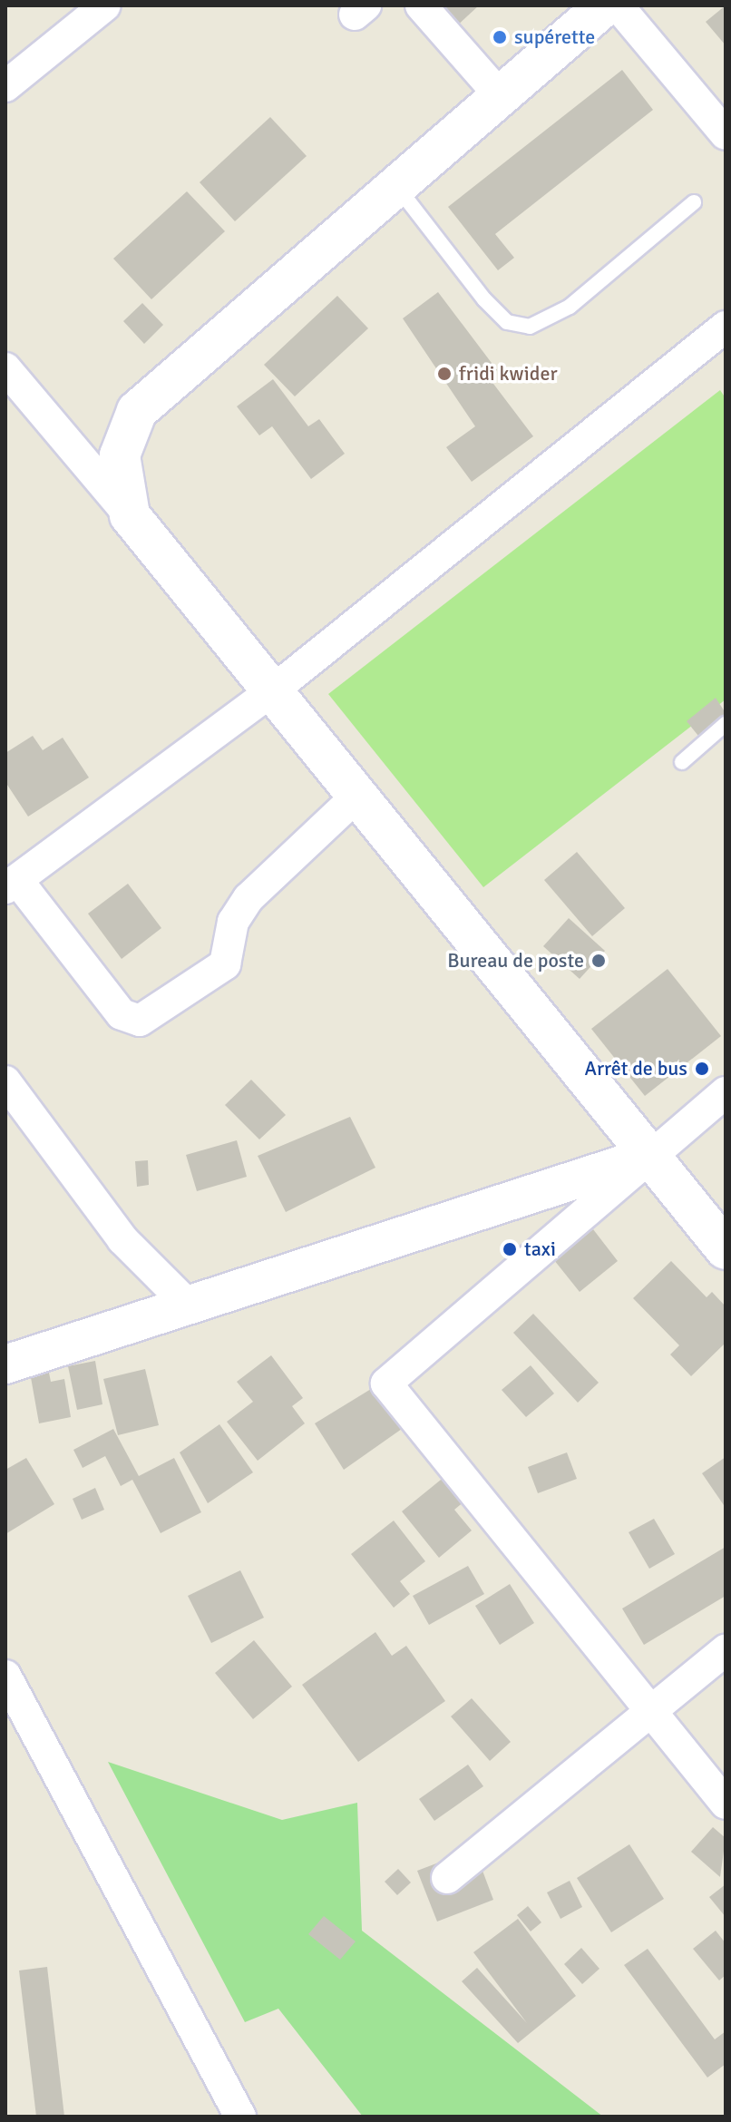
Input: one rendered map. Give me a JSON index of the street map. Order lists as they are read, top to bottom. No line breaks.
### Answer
{"places":["supérette","fridi kwider","Bureau de poste","Arrêt de bus","taxi"]}
